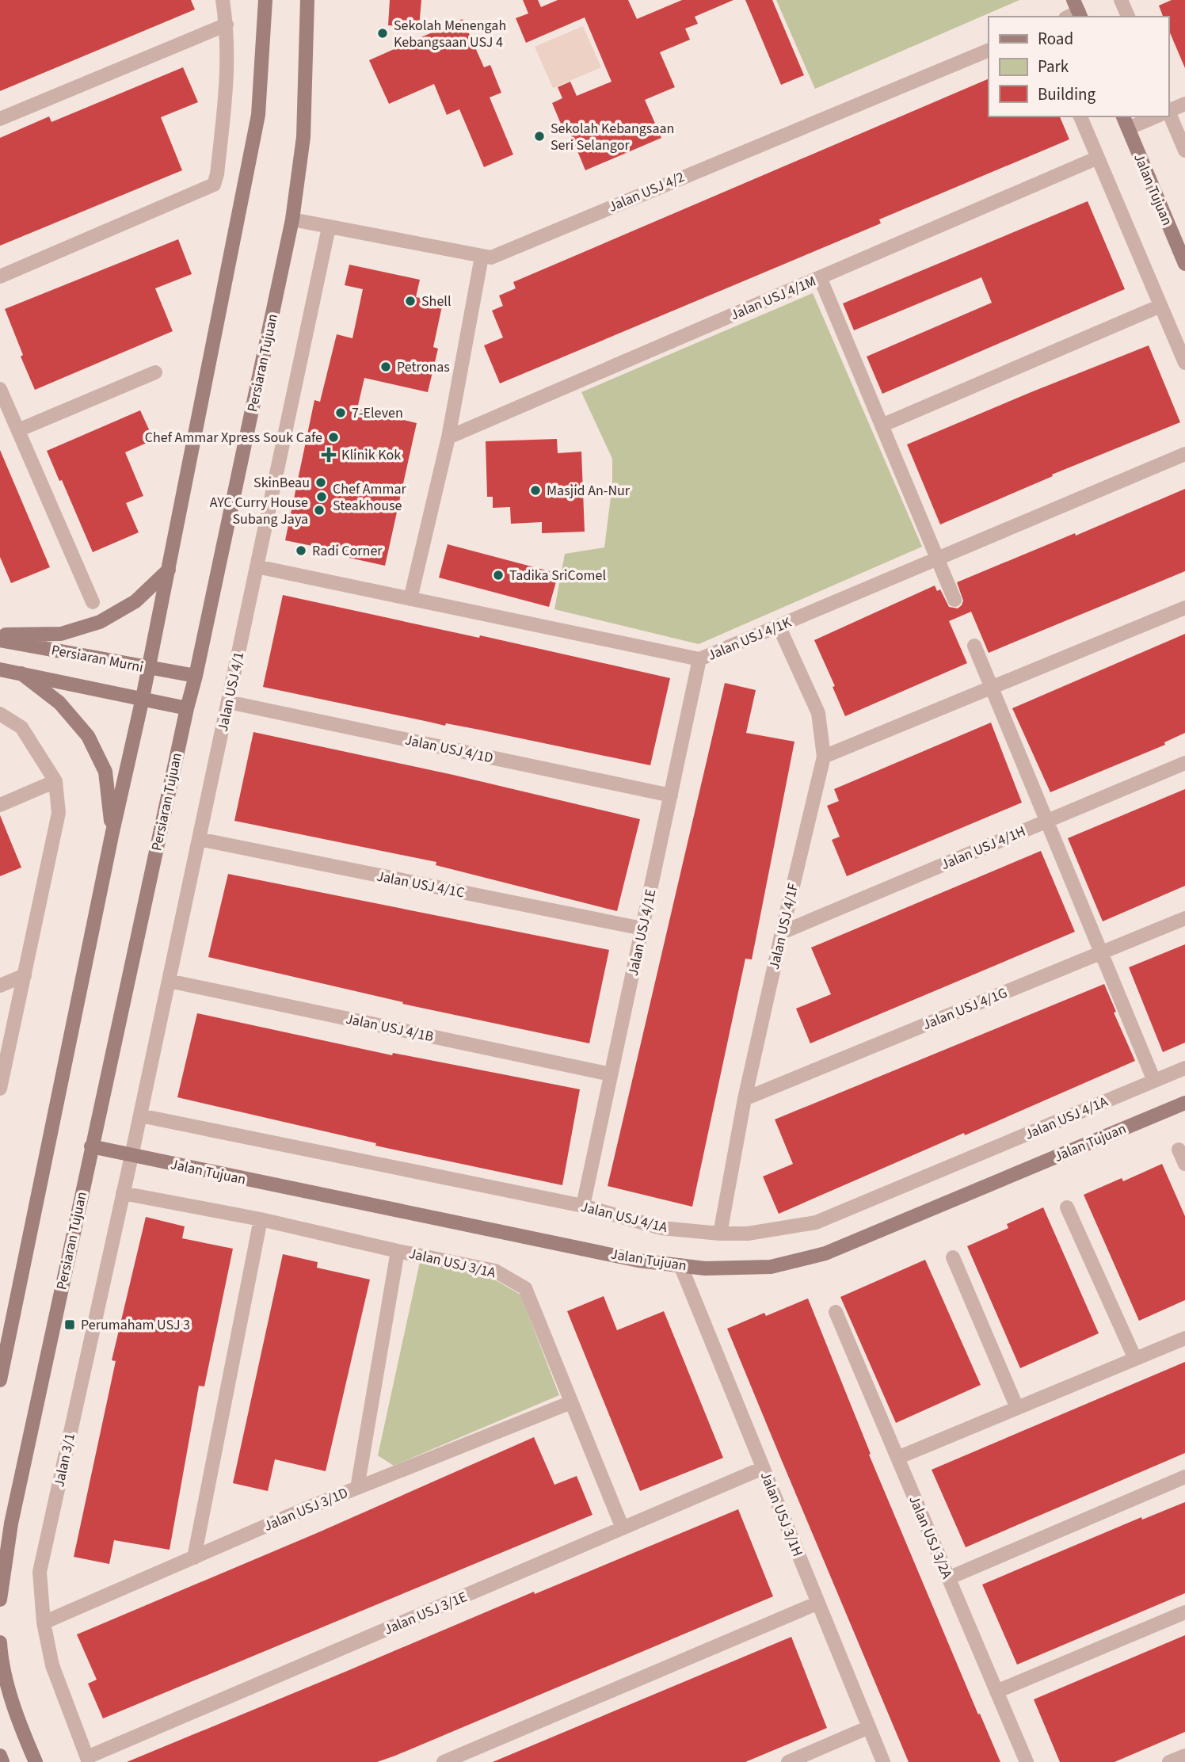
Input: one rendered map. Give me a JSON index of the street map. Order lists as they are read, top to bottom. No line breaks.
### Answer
{"streets":{"main road":["Jalan Tujuan","Persiaran Tujuan","Persiaran Murni"],"street":["Jalan USJ 4/2","Jalan USJ 4/1M","Jalan USJ 4/1K","Jalan USJ 4/1","Jalan USJ 4/1D","Jalan USJ 4/1H","Jalan USJ 4/1C","Jalan USJ 4/1F","Jalan USJ 4/1E","Jalan USJ 4/1G","Jalan USJ 4/1B","Jalan USJ 4/1A","Jalan USJ 3/1A","Jalan 3/1","Jalan USJ 3/1D","Jalan USJ 3/1H","Jalan USJ 3/2A","Jalan USJ 3/1E"]},"crossings":[["Jalan Tujuan","Persiaran Tujuan"],["Jalan Tujuan","Jalan USJ 4/1"],["Jalan Tujuan","Jalan 3/1"],["Jalan Tujuan","Jalan USJ 3/1H"],["Jalan USJ 4/2","Persiaran Tujuan"],["Jalan USJ 4/2","Jalan USJ 4/1"],["Persiaran Tujuan","Persiaran Murni"],["Jalan USJ 4/1K","Jalan USJ 4/1"],["Jalan USJ 4/1K","Jalan USJ 4/1F"],["Jalan USJ 4/1K","Jalan USJ 4/1E"],["Jalan USJ 4/1","Jalan USJ 4/1D"],["Jalan USJ 4/1","Jalan USJ 4/1C"],["Jalan USJ 4/1","Jalan USJ 4/1B"],["Jalan USJ 4/1","Jalan USJ 4/1A"],["Jalan USJ 4/1","Jalan 3/1"],["Jalan USJ 4/1D","Jalan USJ 4/1E"],["Jalan USJ 4/1H","Jalan USJ 4/1F"],["Jalan USJ 4/1C","Jalan USJ 4/1E"],["Jalan USJ 4/1F","Jalan USJ 4/1G"],["Jalan USJ 4/1F","Jalan USJ 4/1A"],["Jalan USJ 4/1E","Jalan USJ 4/1B"],["Jalan USJ 4/1E","Jalan USJ 4/1A"],["Jalan USJ 3/1A","Jalan 3/1"],["Jalan USJ 3/1A","Jalan USJ 3/1D"],["Jalan USJ 3/1A","Jalan USJ 3/1E"],["Jalan 3/1","Jalan USJ 3/1D"],["Jalan 3/1","Jalan USJ 3/1E"],["Jalan USJ 3/1H","Jalan USJ 3/1E"]],"places":{"other":["Sekolah Menengah Kebangsaan USJ 4","Sekolah Kebangsaan Seri Selangor","Shell","Petronas","7-Eleven","Chef Ammar Xpress Souk Cafe","SkinBeau","Masjid An-Nur","Chef Ammar Steakhouse","AYC Curry House Subang Jaya","Radi Corner","Tadika SriComel"],"health":["Klinik Kok"],"transit":["Perumaham USJ 3"]},"legend":["Road","Park","Building"]}
